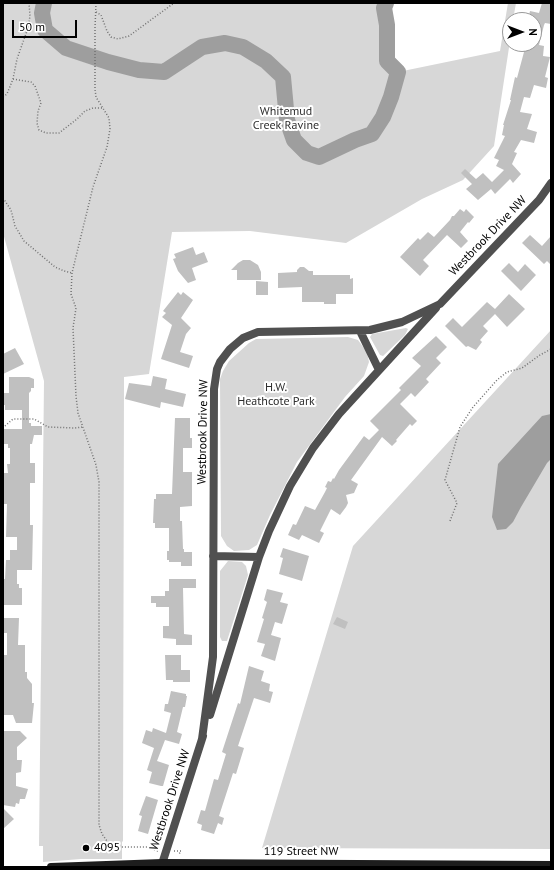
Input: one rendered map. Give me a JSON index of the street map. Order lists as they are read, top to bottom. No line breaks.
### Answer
{"streets":{"main road":["119 Street NW"],"street":["Westbrook Drive NW"]},"crossings":[["Westbrook Drive NW","119 Street NW"]],"parks":["Whitemud Creek Ravine","H.W. Heathcote Park"],"places":["4095"],"scale_bar":"50 m","north":"right"}
